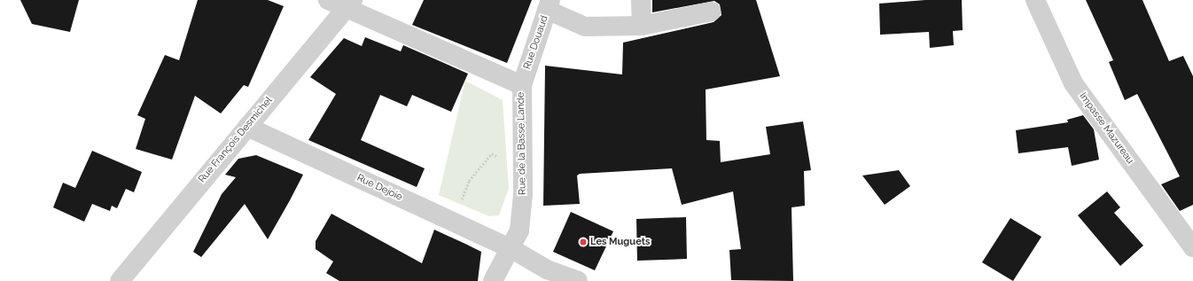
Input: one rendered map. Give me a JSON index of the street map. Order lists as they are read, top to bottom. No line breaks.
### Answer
{"streets":{"street":["Rue Douaud","Impasse Mazureau","Rue François Desmichel","Rue de la Basse Lande","Rue Dejoie"]},"crossings":[["Rue Douaud","Rue de la Basse Lande"],["Rue François Desmichel","Rue de la Basse Lande"],["Rue François Desmichel","Rue Dejoie"],["Rue de la Basse Lande","Rue Dejoie"]],"places":["Les Muguets"]}
